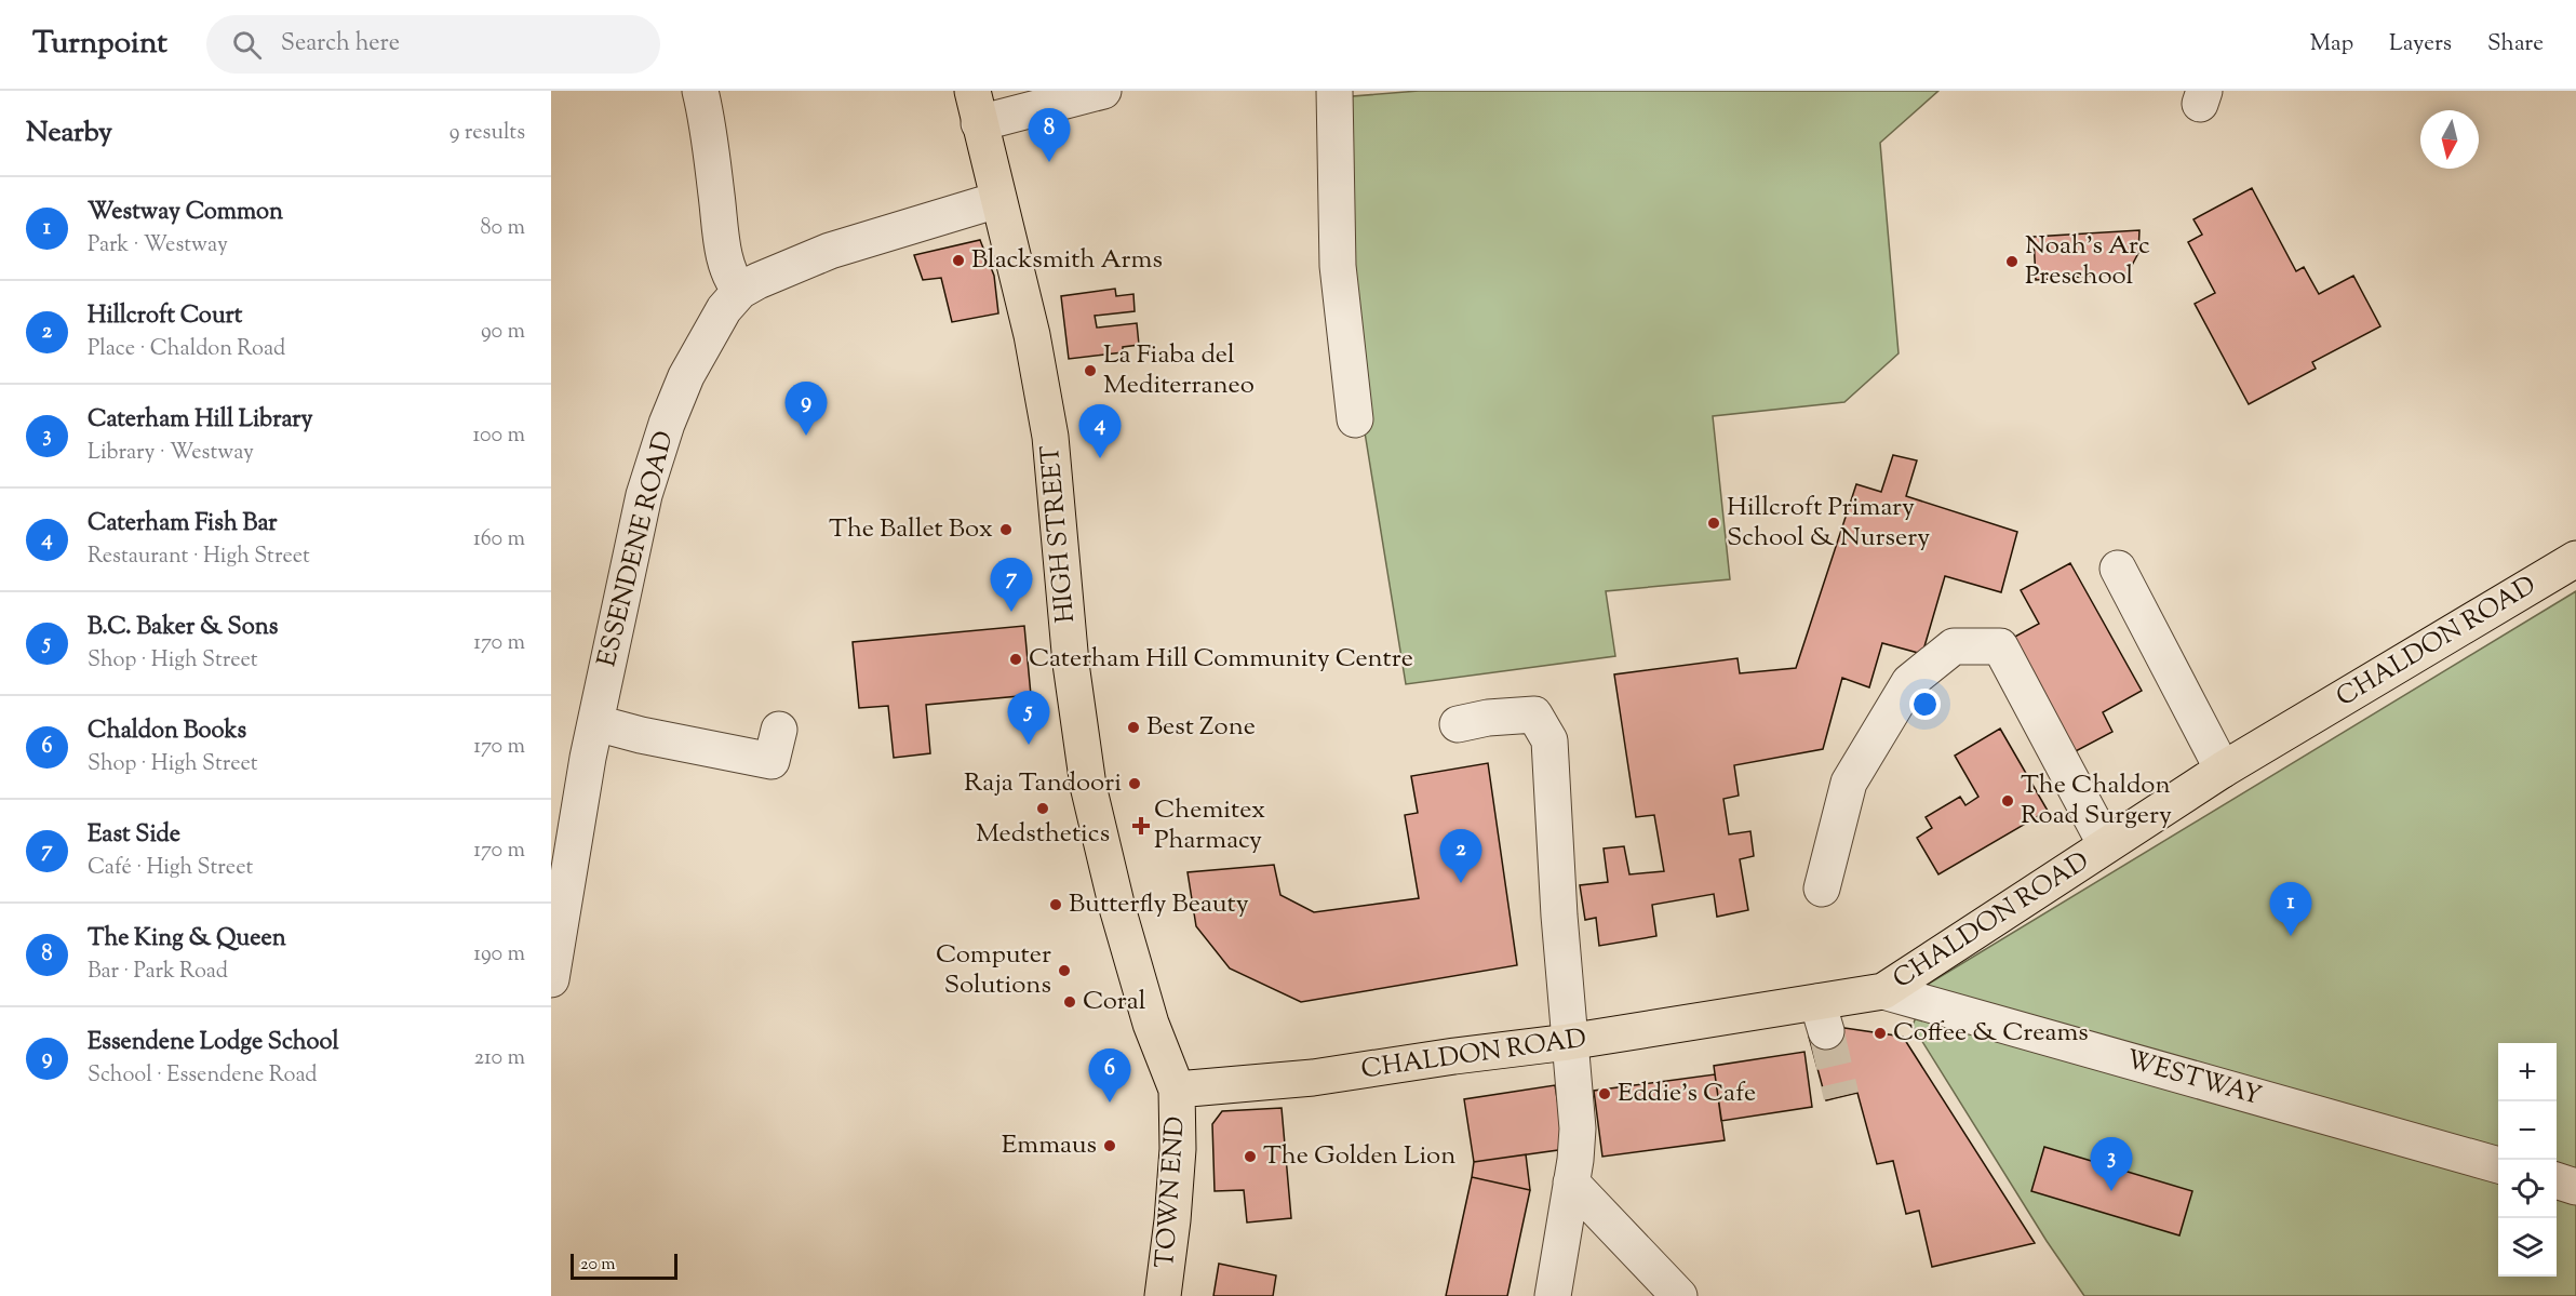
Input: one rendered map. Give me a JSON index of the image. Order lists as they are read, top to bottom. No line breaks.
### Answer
{"streets":{"main road":["HIGH STREET","CHALDON ROAD","TOWN END"],"street":["ESSENDENE ROAD","WESTWAY"]},"crossings":[["HIGH STREET","ESSENDENE ROAD"],["HIGH STREET","CHALDON ROAD"],["HIGH STREET","TOWN END"],["CHALDON ROAD","WESTWAY"],["CHALDON ROAD","TOWN END"]],"places":{"other":["Blacksmith Arms","Noah's Arc Preschool","La Fiaba del Mediterraneo","Hillcroft Primary School & Nursery","The Ballet Box","Caterham Hill Community Centre","Best Zone","Raja Tandoori","The Chaldon Road Surgery","Medsthetics","Butterfly Beauty","Computer Solutions","Coral","Coffee & Creams","Eddie's Cafe","Emmaus","The Golden Lion"],"health":["Chemitex Pharmacy"]},"scale_bar":"20 m","north":"bottom","page":{"header":"Turnpoint","search":"Search here","nav":["Map","Layers","Share"],"heading":["Nearby","9 results"],"pins":["8","9","4","7","5","2","1","6","3"],"list":[{"mark":"1","name":"Westway Common","note":"Park · Westway","value":"80 m"},{"mark":"2","name":"Hillcroft Court","note":"Place · Chaldon Road","value":"90 m"},{"mark":"3","name":"Caterham Hill Library","note":"Library · Westway","value":"100 m"},{"mark":"4","name":"Caterham Fish Bar","note":"Restaurant · High Street","value":"160 m"},{"mark":"5","name":"B.C. Baker & Sons","note":"Shop · High Street","value":"170 m"},{"mark":"6","name":"Chaldon Books","note":"Shop · High Street","value":"170 m"},{"mark":"7","name":"East Side","note":"Café · High Street","value":"170 m"},{"mark":"8","name":"The King & Queen","note":"Bar · Park Road","value":"190 m"},{"mark":"9","name":"Essendene Lodge School","note":"School · Essendene Road","value":"210 m"}],"map_buttons":["+","−"],"scale":"20 m"}}
